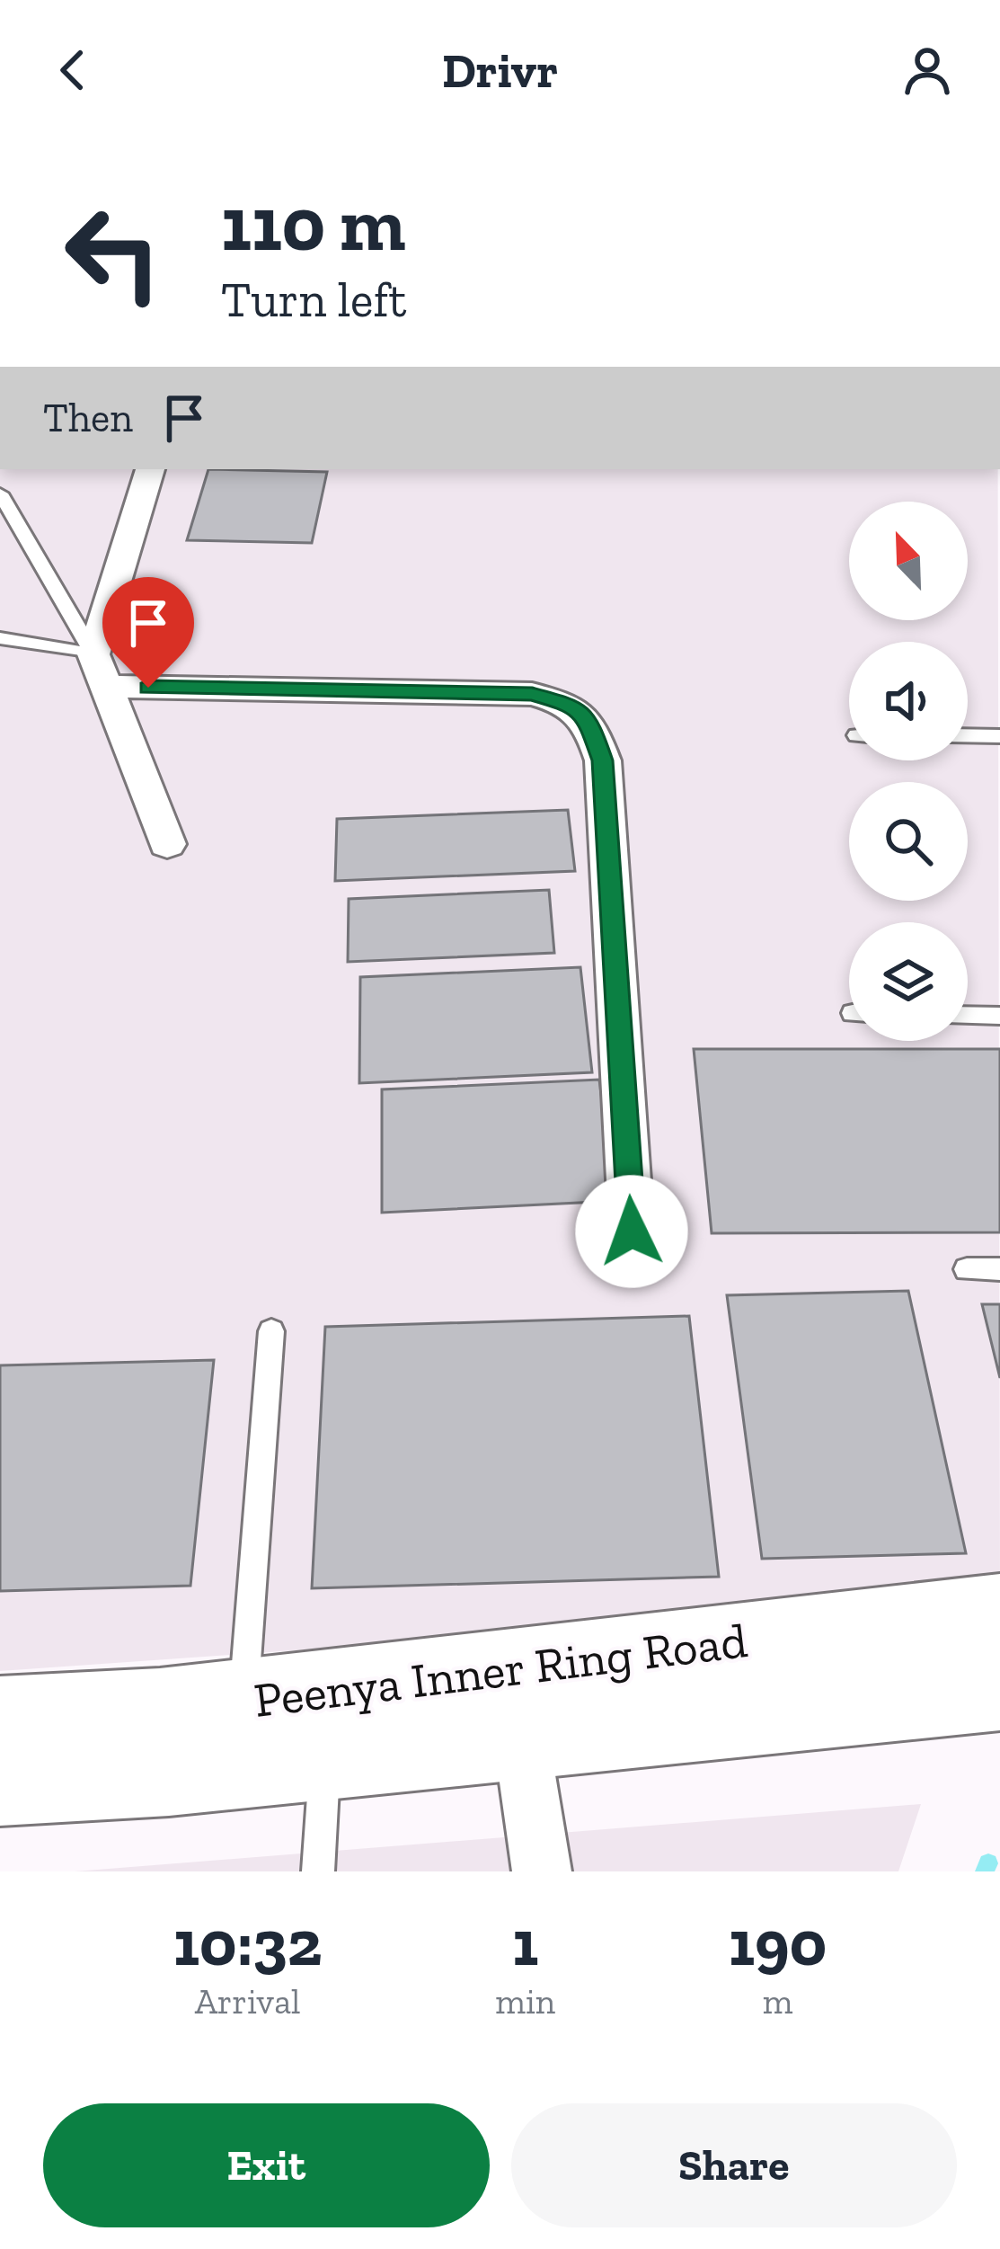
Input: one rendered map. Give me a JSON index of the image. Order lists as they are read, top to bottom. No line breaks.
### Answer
{"streets":{"main road":["Peenya Inner Ring Road"]},"north":"top left","page":{"header":"Drivr","turn":["110 m","Turn left"],"then":"Then","eta":["10:32","Arrival","1","min","190","m"],"buttons":["Exit","Share"]}}
